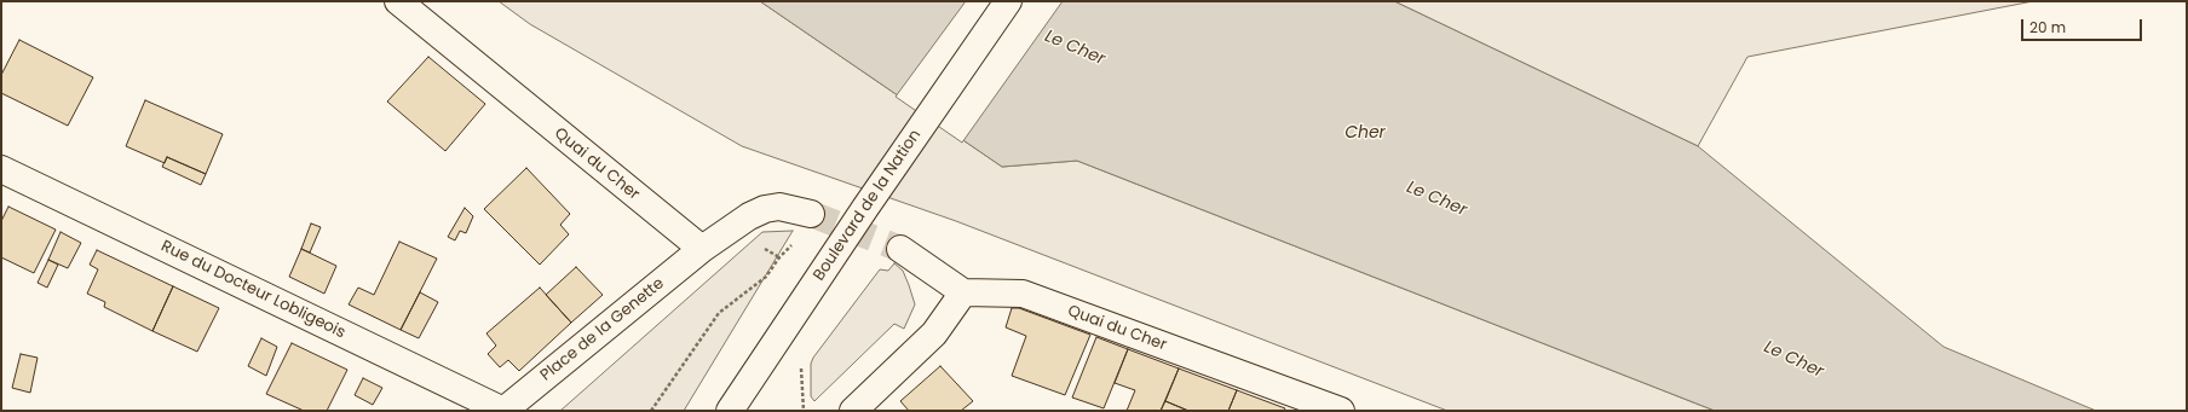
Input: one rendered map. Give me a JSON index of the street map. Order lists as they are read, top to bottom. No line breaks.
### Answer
{"streets":{"street":["Quai du Cher","Boulevard de la Nation","Rue du Docteur Lobligeois","Place de la Genette"]},"crossings":[["Quai du Cher","Place de la Genette"],["Rue du Docteur Lobligeois","Place de la Genette"]],"water":["Le Cher","Cher"],"scale_bar":"20 m"}
